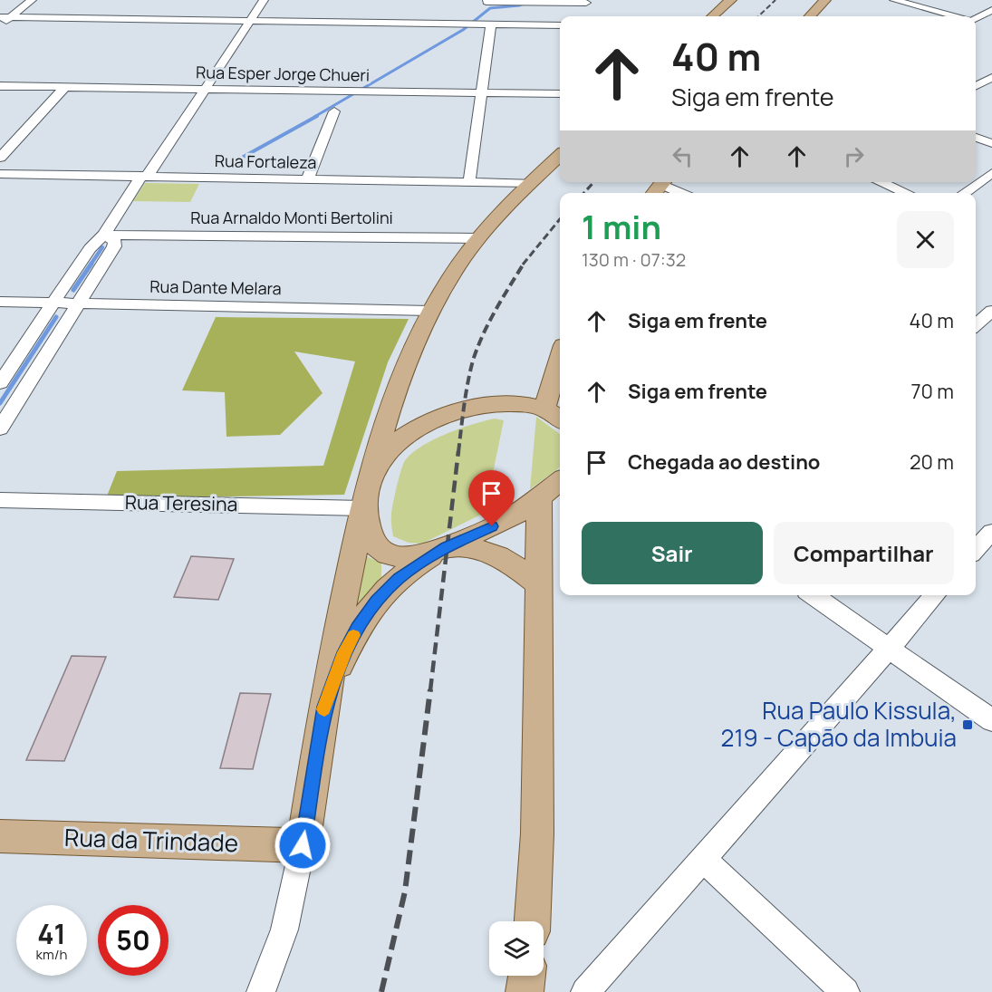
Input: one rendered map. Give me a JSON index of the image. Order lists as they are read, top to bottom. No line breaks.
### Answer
{"streets":{"main road":["Rua da Trindade"],"street":["Rua Esper Jorge Chueri","Rua Fortaleza","Rua Arnaldo Monti Bertolini","Rua Dante Melara","Rua Teresina"]},"places":{"transit":["Rua Paulo Kissula, 219 - Capão da Imbuia"]},"page":{"turn":["40 m","Siga em frente"],"heading":["1 min","130 m · 07:32"],"list":[{"name":"Siga em frente","value":"40 m"},{"name":"Siga em frente","value":"70 m"},{"name":"Chegada ao destino","value":"20 m"}],"buttons":["Sair","Compartilhar"],"speed":"41 km/h","limit":"50"}}
